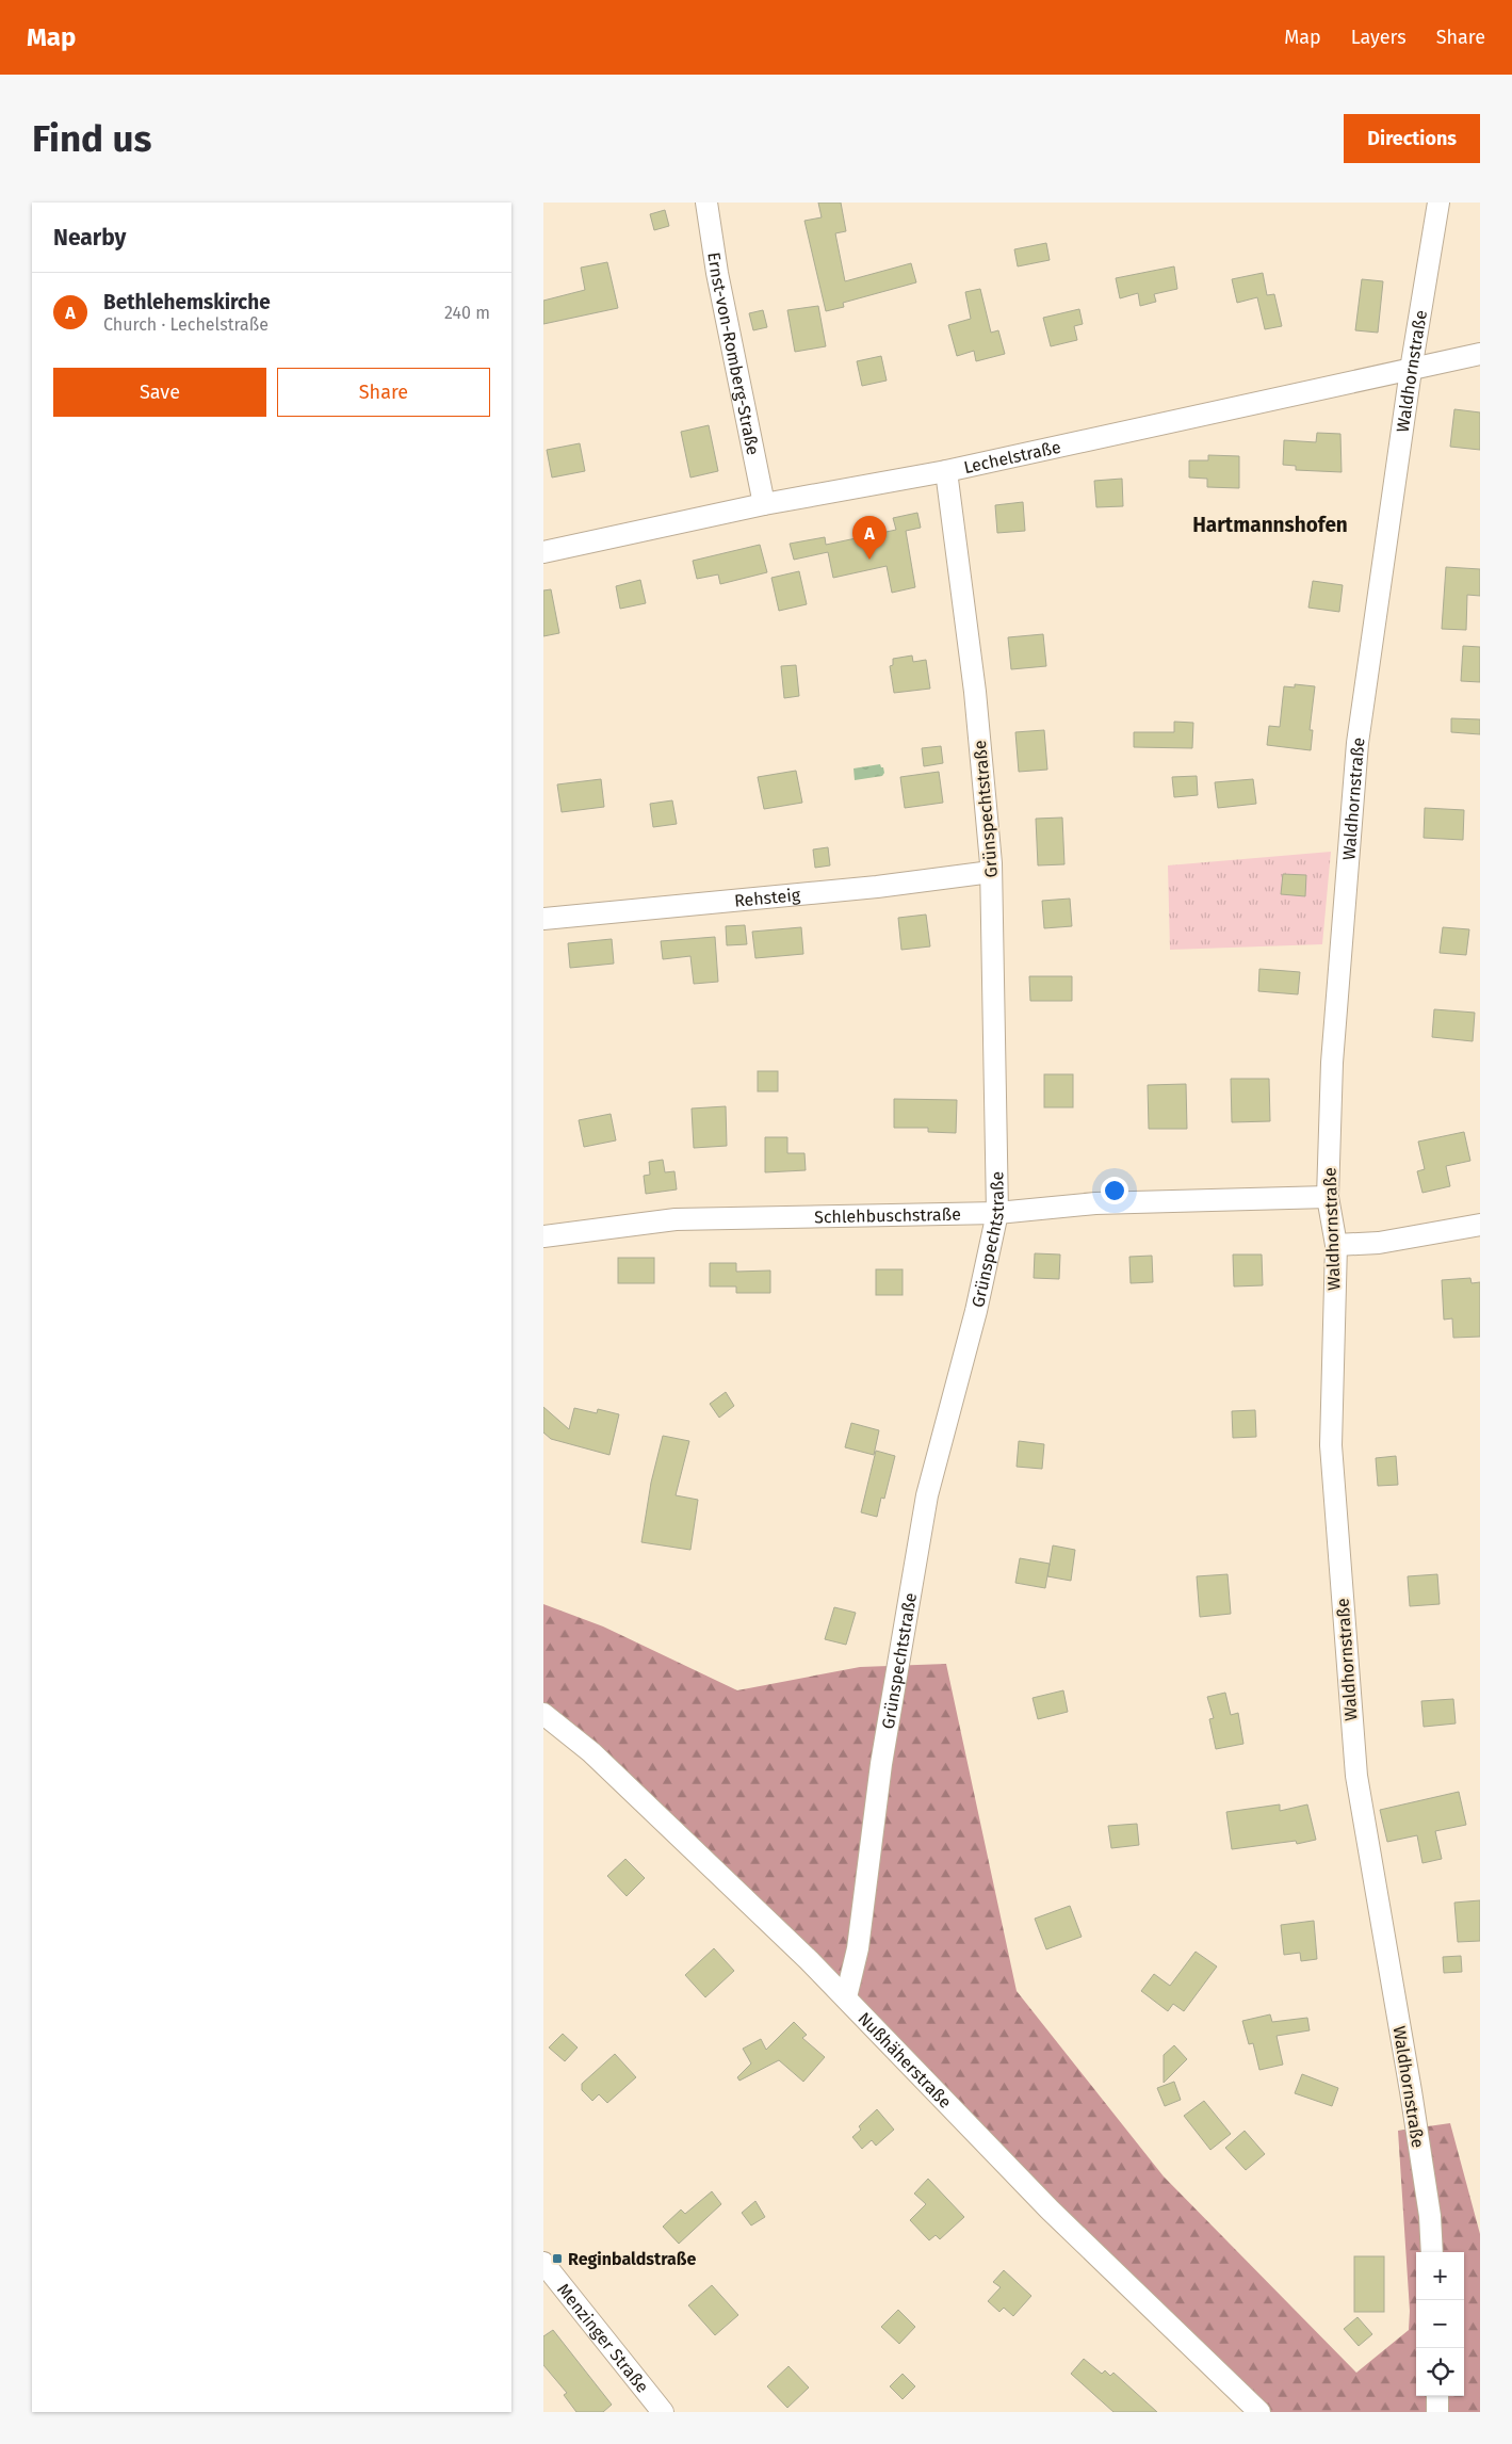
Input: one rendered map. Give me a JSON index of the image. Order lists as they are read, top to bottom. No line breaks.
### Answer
{"streets":{"street":["Ernst-von-Romberg-Straße","Waldhornstraße","Lechelstraße","Grünspechtstraße","Rehsteig","Schlehbuschstraße","Nußhäherstraße","Menzinger Straße"]},"crossings":[["Ernst-von-Romberg-Straße","Lechelstraße"],["Waldhornstraße","Lechelstraße"],["Waldhornstraße","Schlehbuschstraße"],["Lechelstraße","Grünspechtstraße"],["Grünspechtstraße","Rehsteig"],["Grünspechtstraße","Schlehbuschstraße"],["Grünspechtstraße","Nußhäherstraße"]],"districts":["Hartmannshofen"],"places":{"transit":["Reginbaldstraße"]},"page":{"header":"Map","nav":["Map","Layers","Share"],"buttons":["Directions",["Save","Share"]],"title":"Find us","heading":"Nearby","list":[{"mark":"A","name":"Bethlehemskirche","note":"Church · Lechelstraße","value":"240 m"}],"pins":"A","map_buttons":["+","−"]}}
